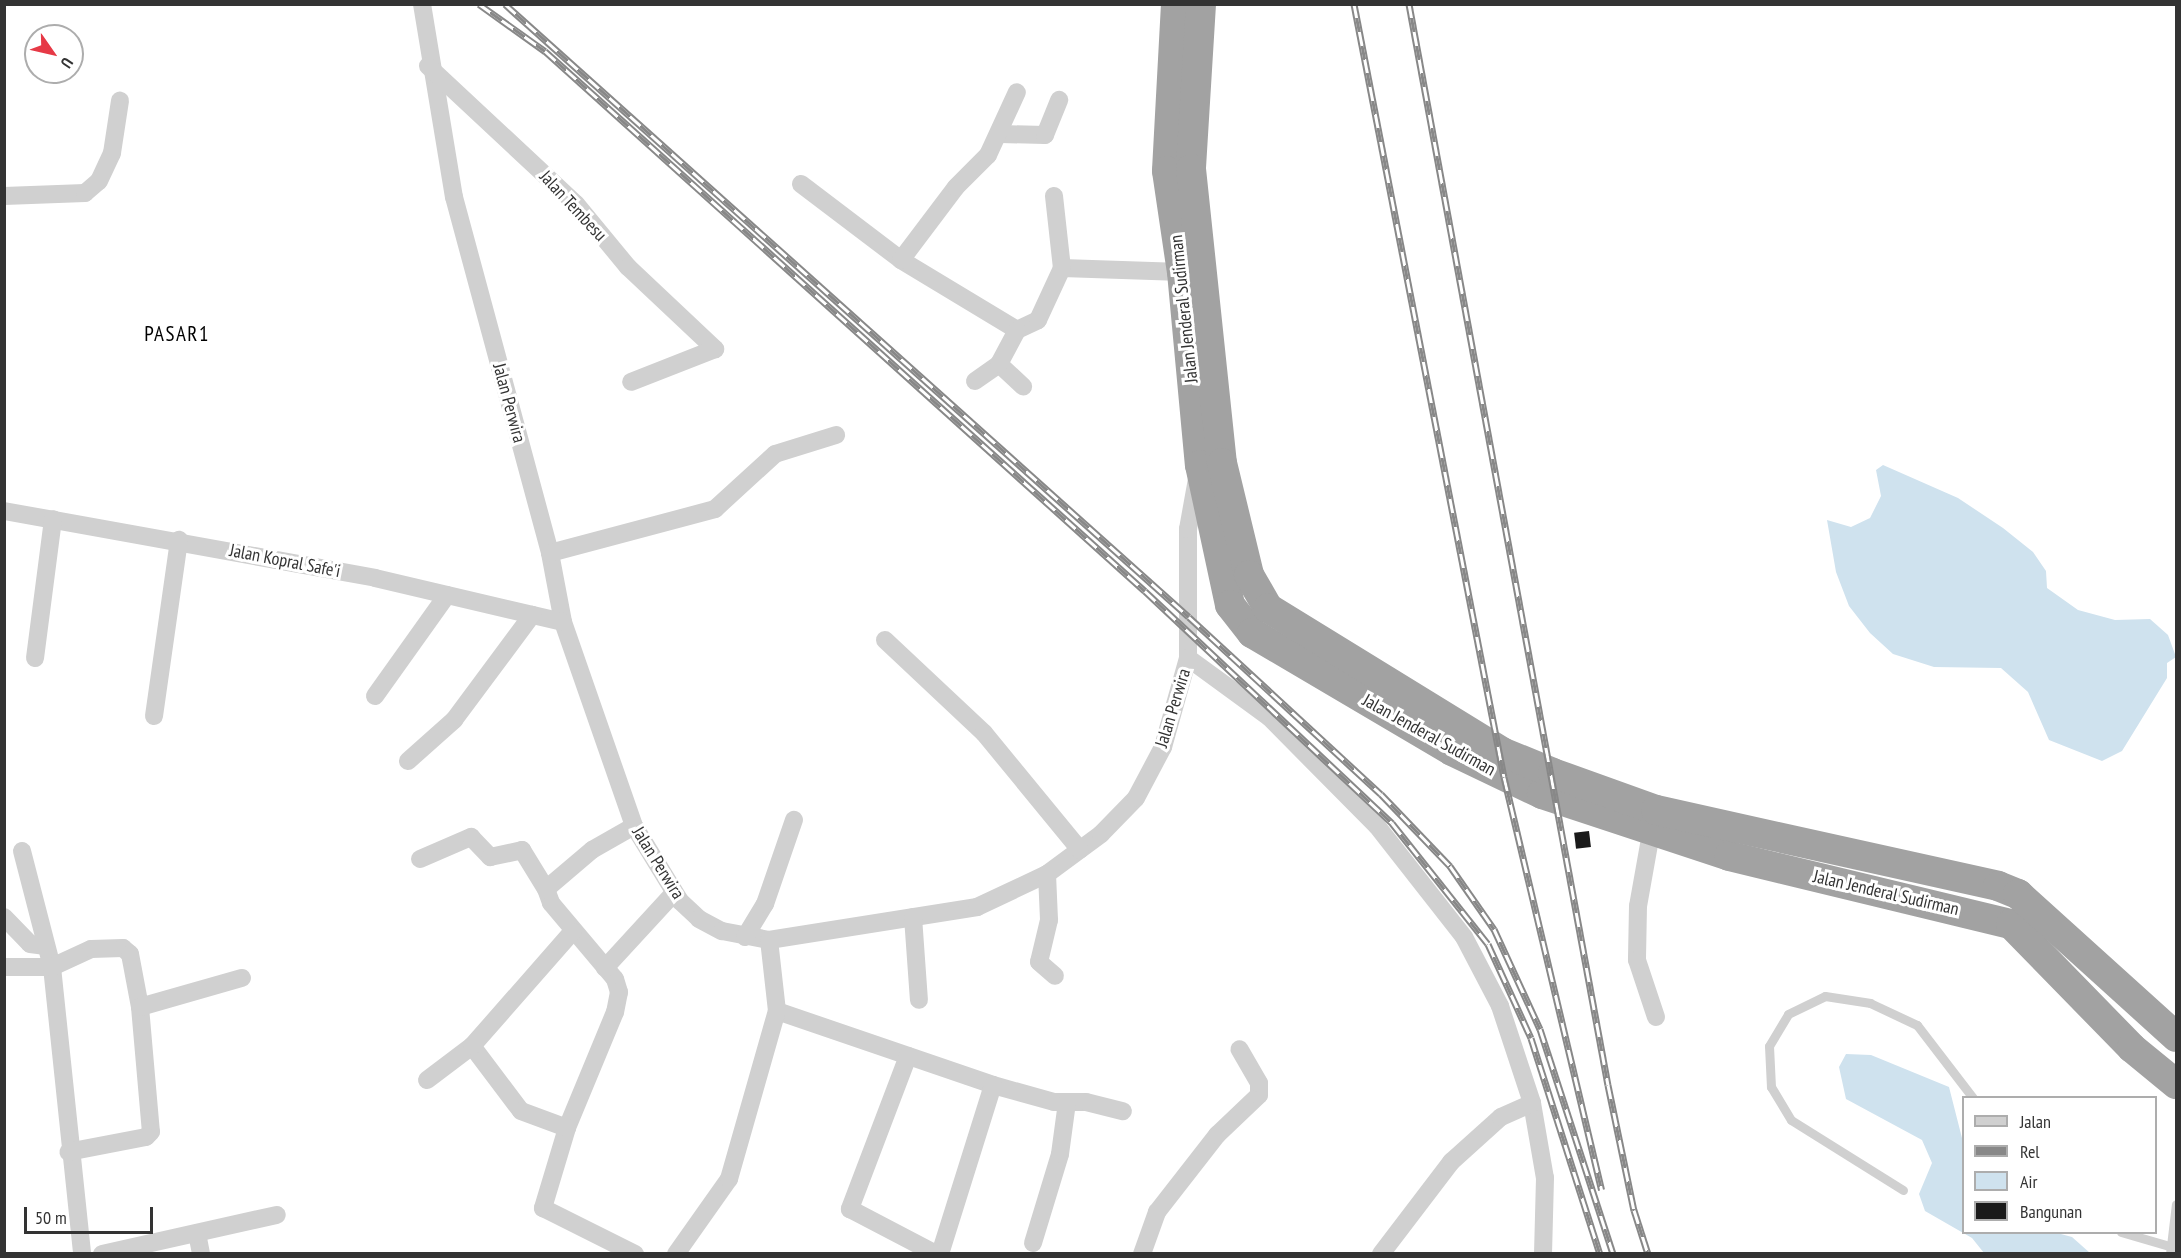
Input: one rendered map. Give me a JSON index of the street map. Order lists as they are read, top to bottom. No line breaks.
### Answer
{"streets":{"highway":["Jalan Jenderal Sudirman"],"street":["Jalan Tembesu","Jalan Perwira","Jalan Kopral Safe'i"]},"crossings":[["Jalan Tembesu","Jalan Perwira"],["Jalan Jenderal Sudirman","Jalan Perwira"],["Jalan Perwira","Jalan Kopral Safe'i"]],"districts":["PASAR1"],"legend":["Jalan","Rel","Air","Bangunan"],"scale_bar":"50 m","north":"bottom right"}
